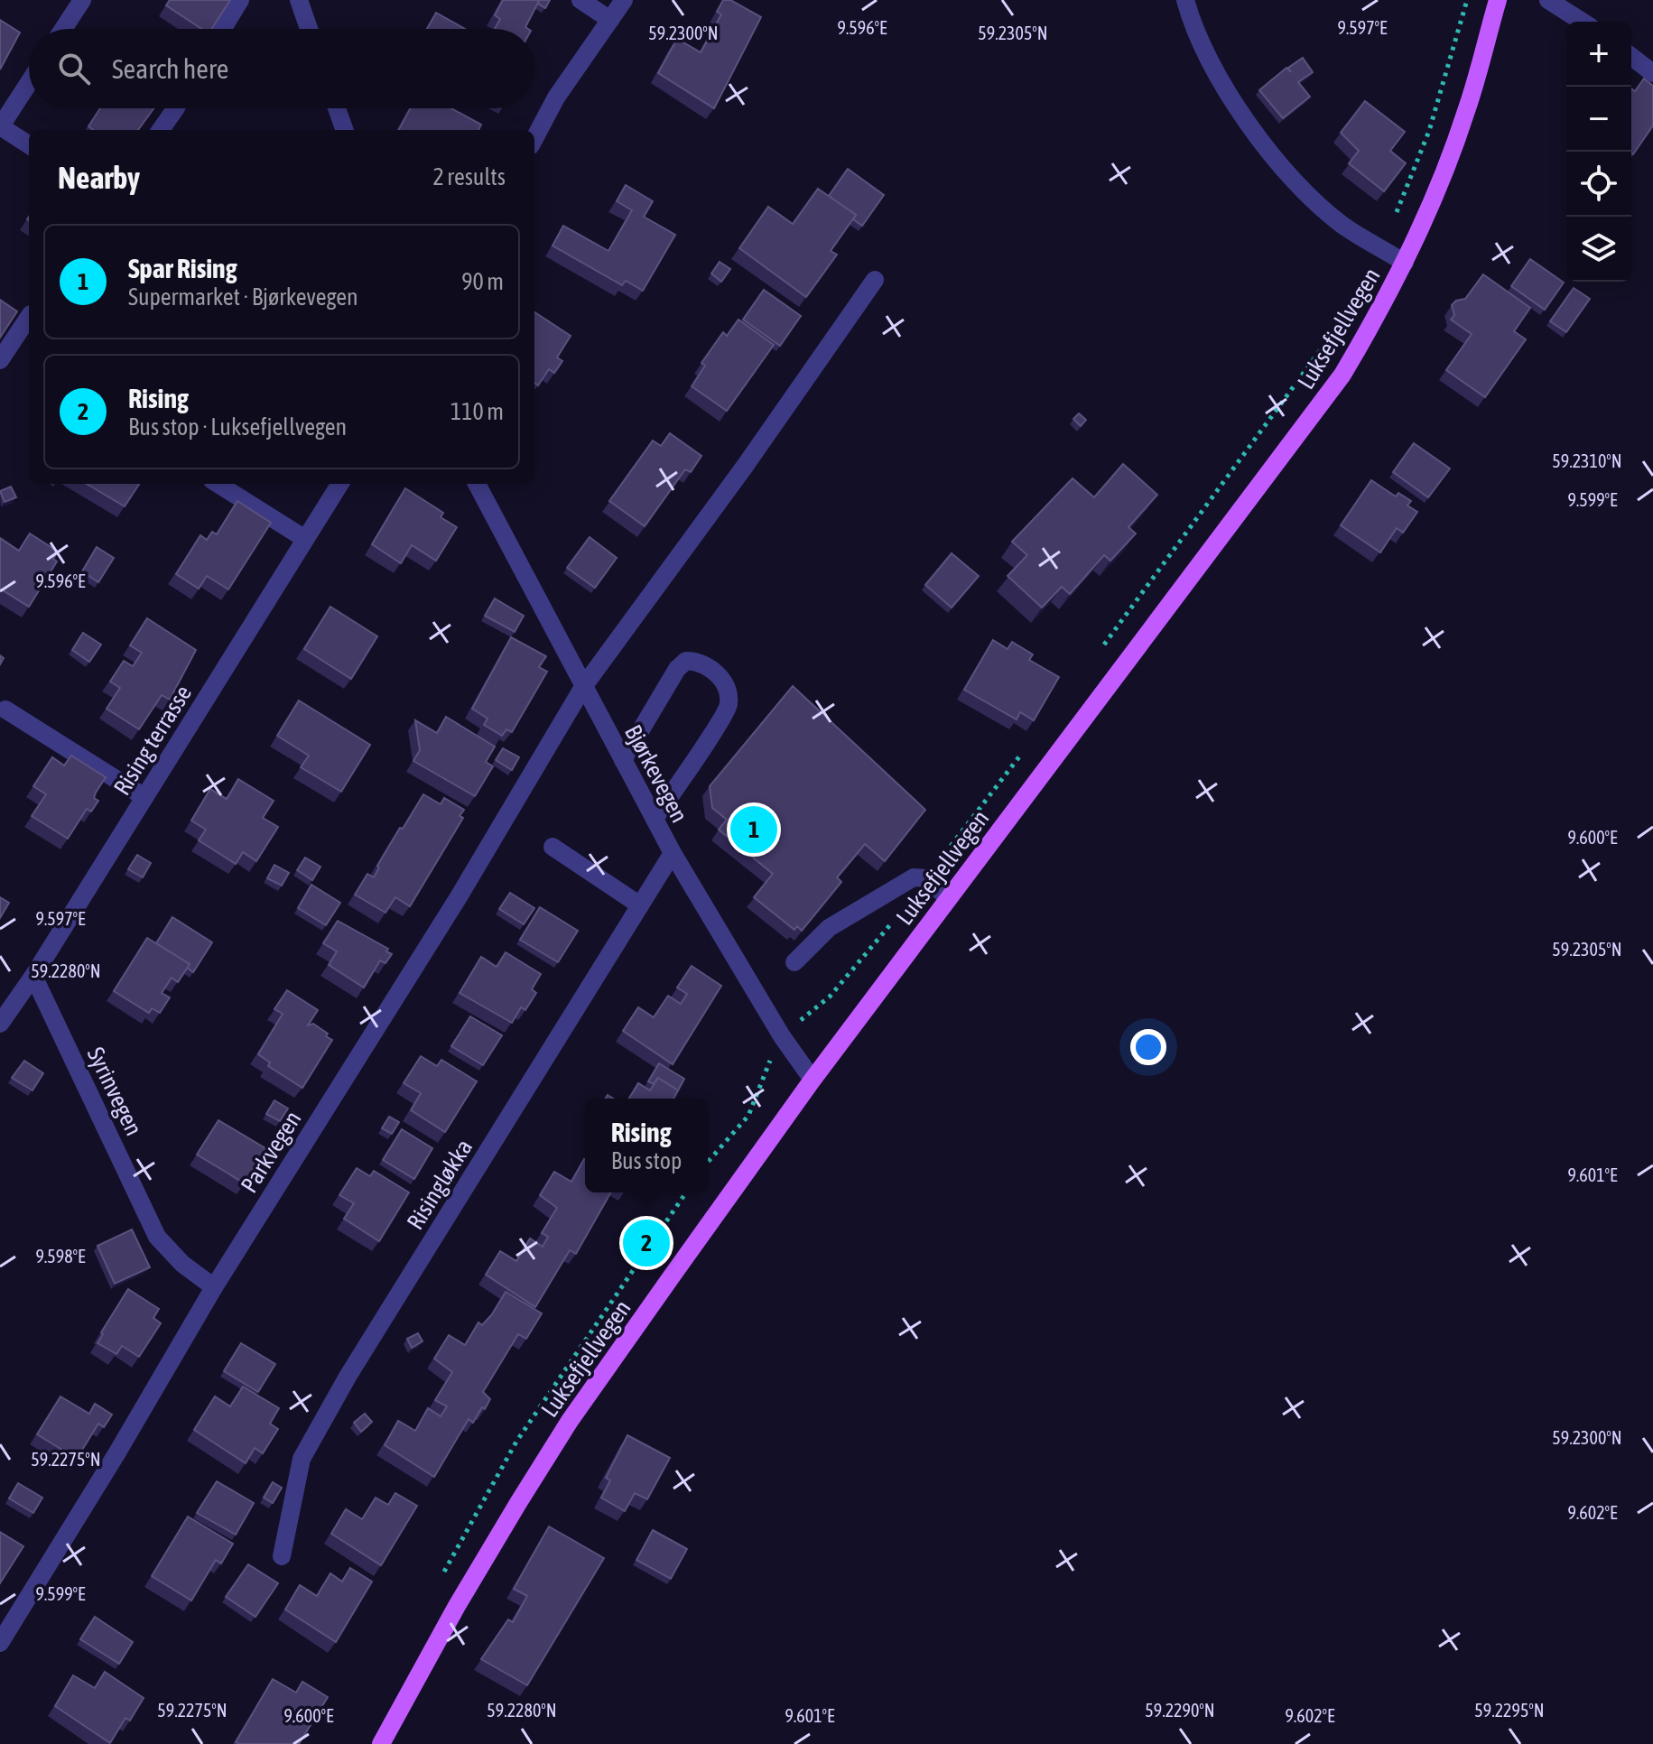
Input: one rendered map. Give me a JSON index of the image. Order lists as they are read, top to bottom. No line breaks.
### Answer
{"streets":{"main road":["Luksefjellvegen"],"street":["Rising terrasse","Bjørkevegen","Syrinvegen","Parkvegen","Risingløkka"]},"crossings":[["Luksefjellvegen","Bjørkevegen"],["Rising terrasse","Syrinvegen"],["Bjørkevegen","Parkvegen"],["Bjørkevegen","Risingløkka"],["Syrinvegen","Parkvegen"]],"page":{"map_buttons":["+","−"],"search":"Search here","heading":["Nearby","2 results"],"list":[{"mark":"1","name":"Spar Rising","note":"Supermarket · Bjørkevegen","value":"90 m"},{"mark":"2","name":"Rising","note":"Bus stop · Luksefjellvegen","value":"110 m"}],"pins":["1","2"],"popup":["Rising","Bus stop"]},"coordinates":["9.596°E","9.597°E","59.2300°N","59.2305°N","59.2310°N","9.599°E","9.600°E","59.2280°N","9.601°E","9.598°E","59.2275°N","9.602°E","59.2290°N","59.2295°N"]}
